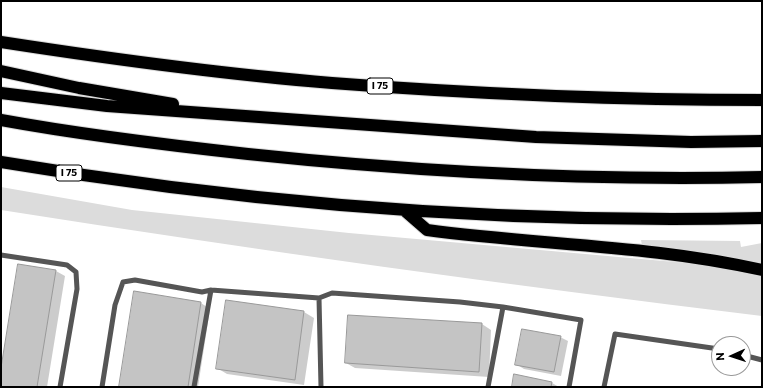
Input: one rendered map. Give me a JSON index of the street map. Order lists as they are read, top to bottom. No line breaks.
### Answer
{"streets":{"highway":["I 75"]},"north":"left"}
